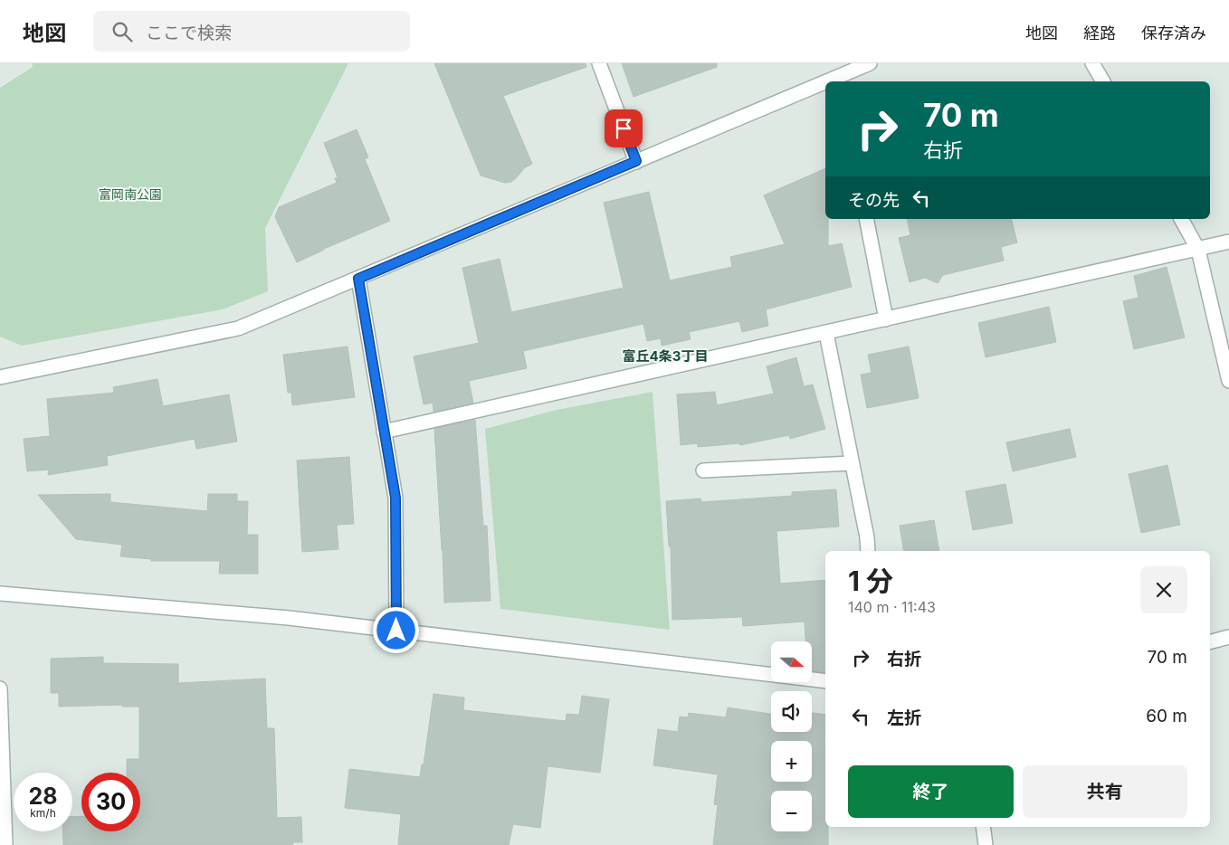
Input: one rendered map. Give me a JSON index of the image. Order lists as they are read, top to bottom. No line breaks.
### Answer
{"districts":["富丘4条3丁目"],"parks":["富岡南公園"],"north":"right","page":{"header":"地図","search":"ここで検索","nav":["地図","経路","保存済み"],"turn":["70 m","右折"],"then":"その先","heading":["1 分","140 m · 11:43"],"list":[{"name":"右折","value":"70 m"},{"name":"左折","value":"60 m"}],"map_buttons":["+","−"],"buttons":["終了","共有"],"speed":"28 km/h","limit":"30"}}
